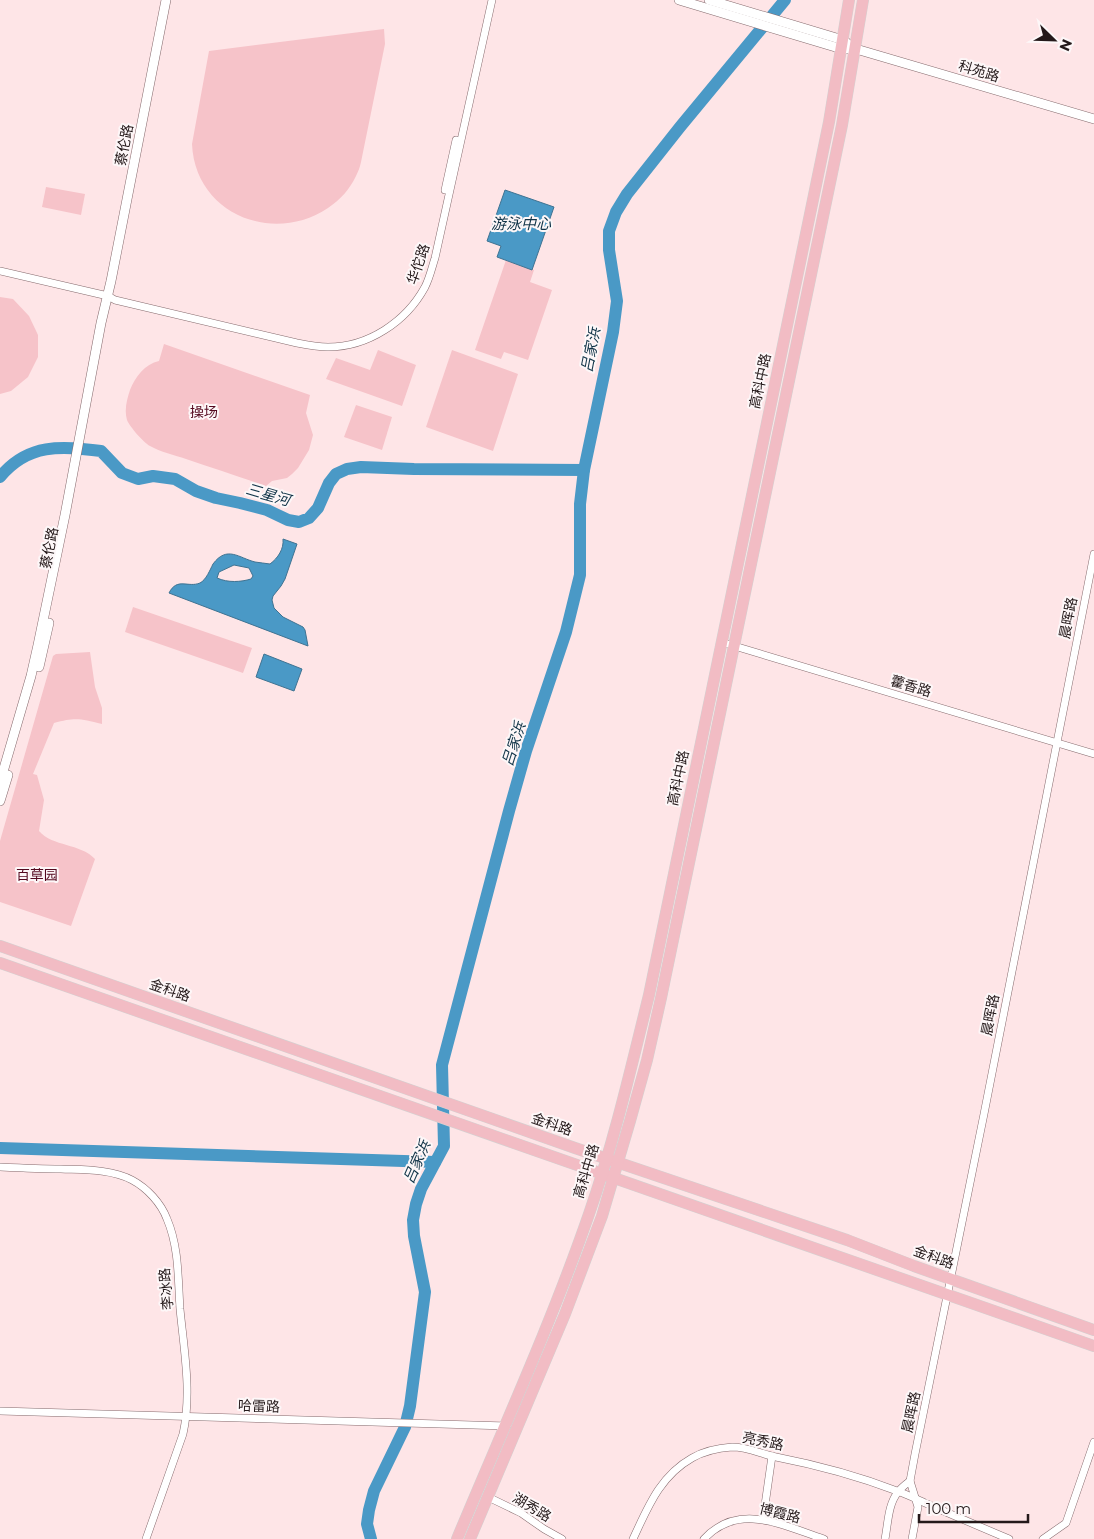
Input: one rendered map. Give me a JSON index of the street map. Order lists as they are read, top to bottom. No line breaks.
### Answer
{"streets":{"main road":["高科中路","金科路"],"street":["科苑路","蔡伦路","华佗路","晨晖路","藿香路","李冰路","哈雷路","亮秀路","湖秀路","博霞路"]},"crossings":[["科苑路","高科中路"],["蔡伦路","华佗路"],["高科中路","藿香路"],["高科中路","金科路"],["高科中路","哈雷路"],["高科中路","湖秀路"],["晨晖路","藿香路"],["晨晖路","金科路"],["李冰路","哈雷路"]],"water":["游泳中心","吕家浜","三星河"],"parks":["操场","百草园"],"scale_bar":"100 m","north":"bottom right"}
